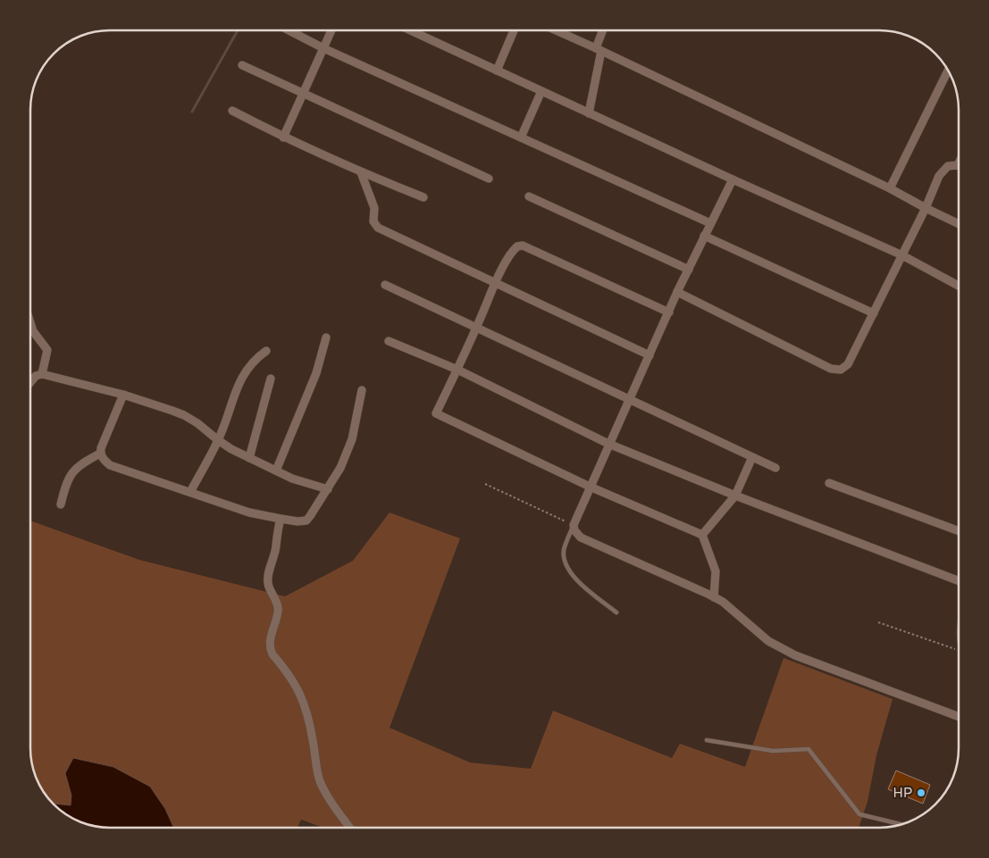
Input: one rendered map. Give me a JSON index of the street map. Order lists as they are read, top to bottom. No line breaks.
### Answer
{"places":["HP"]}
